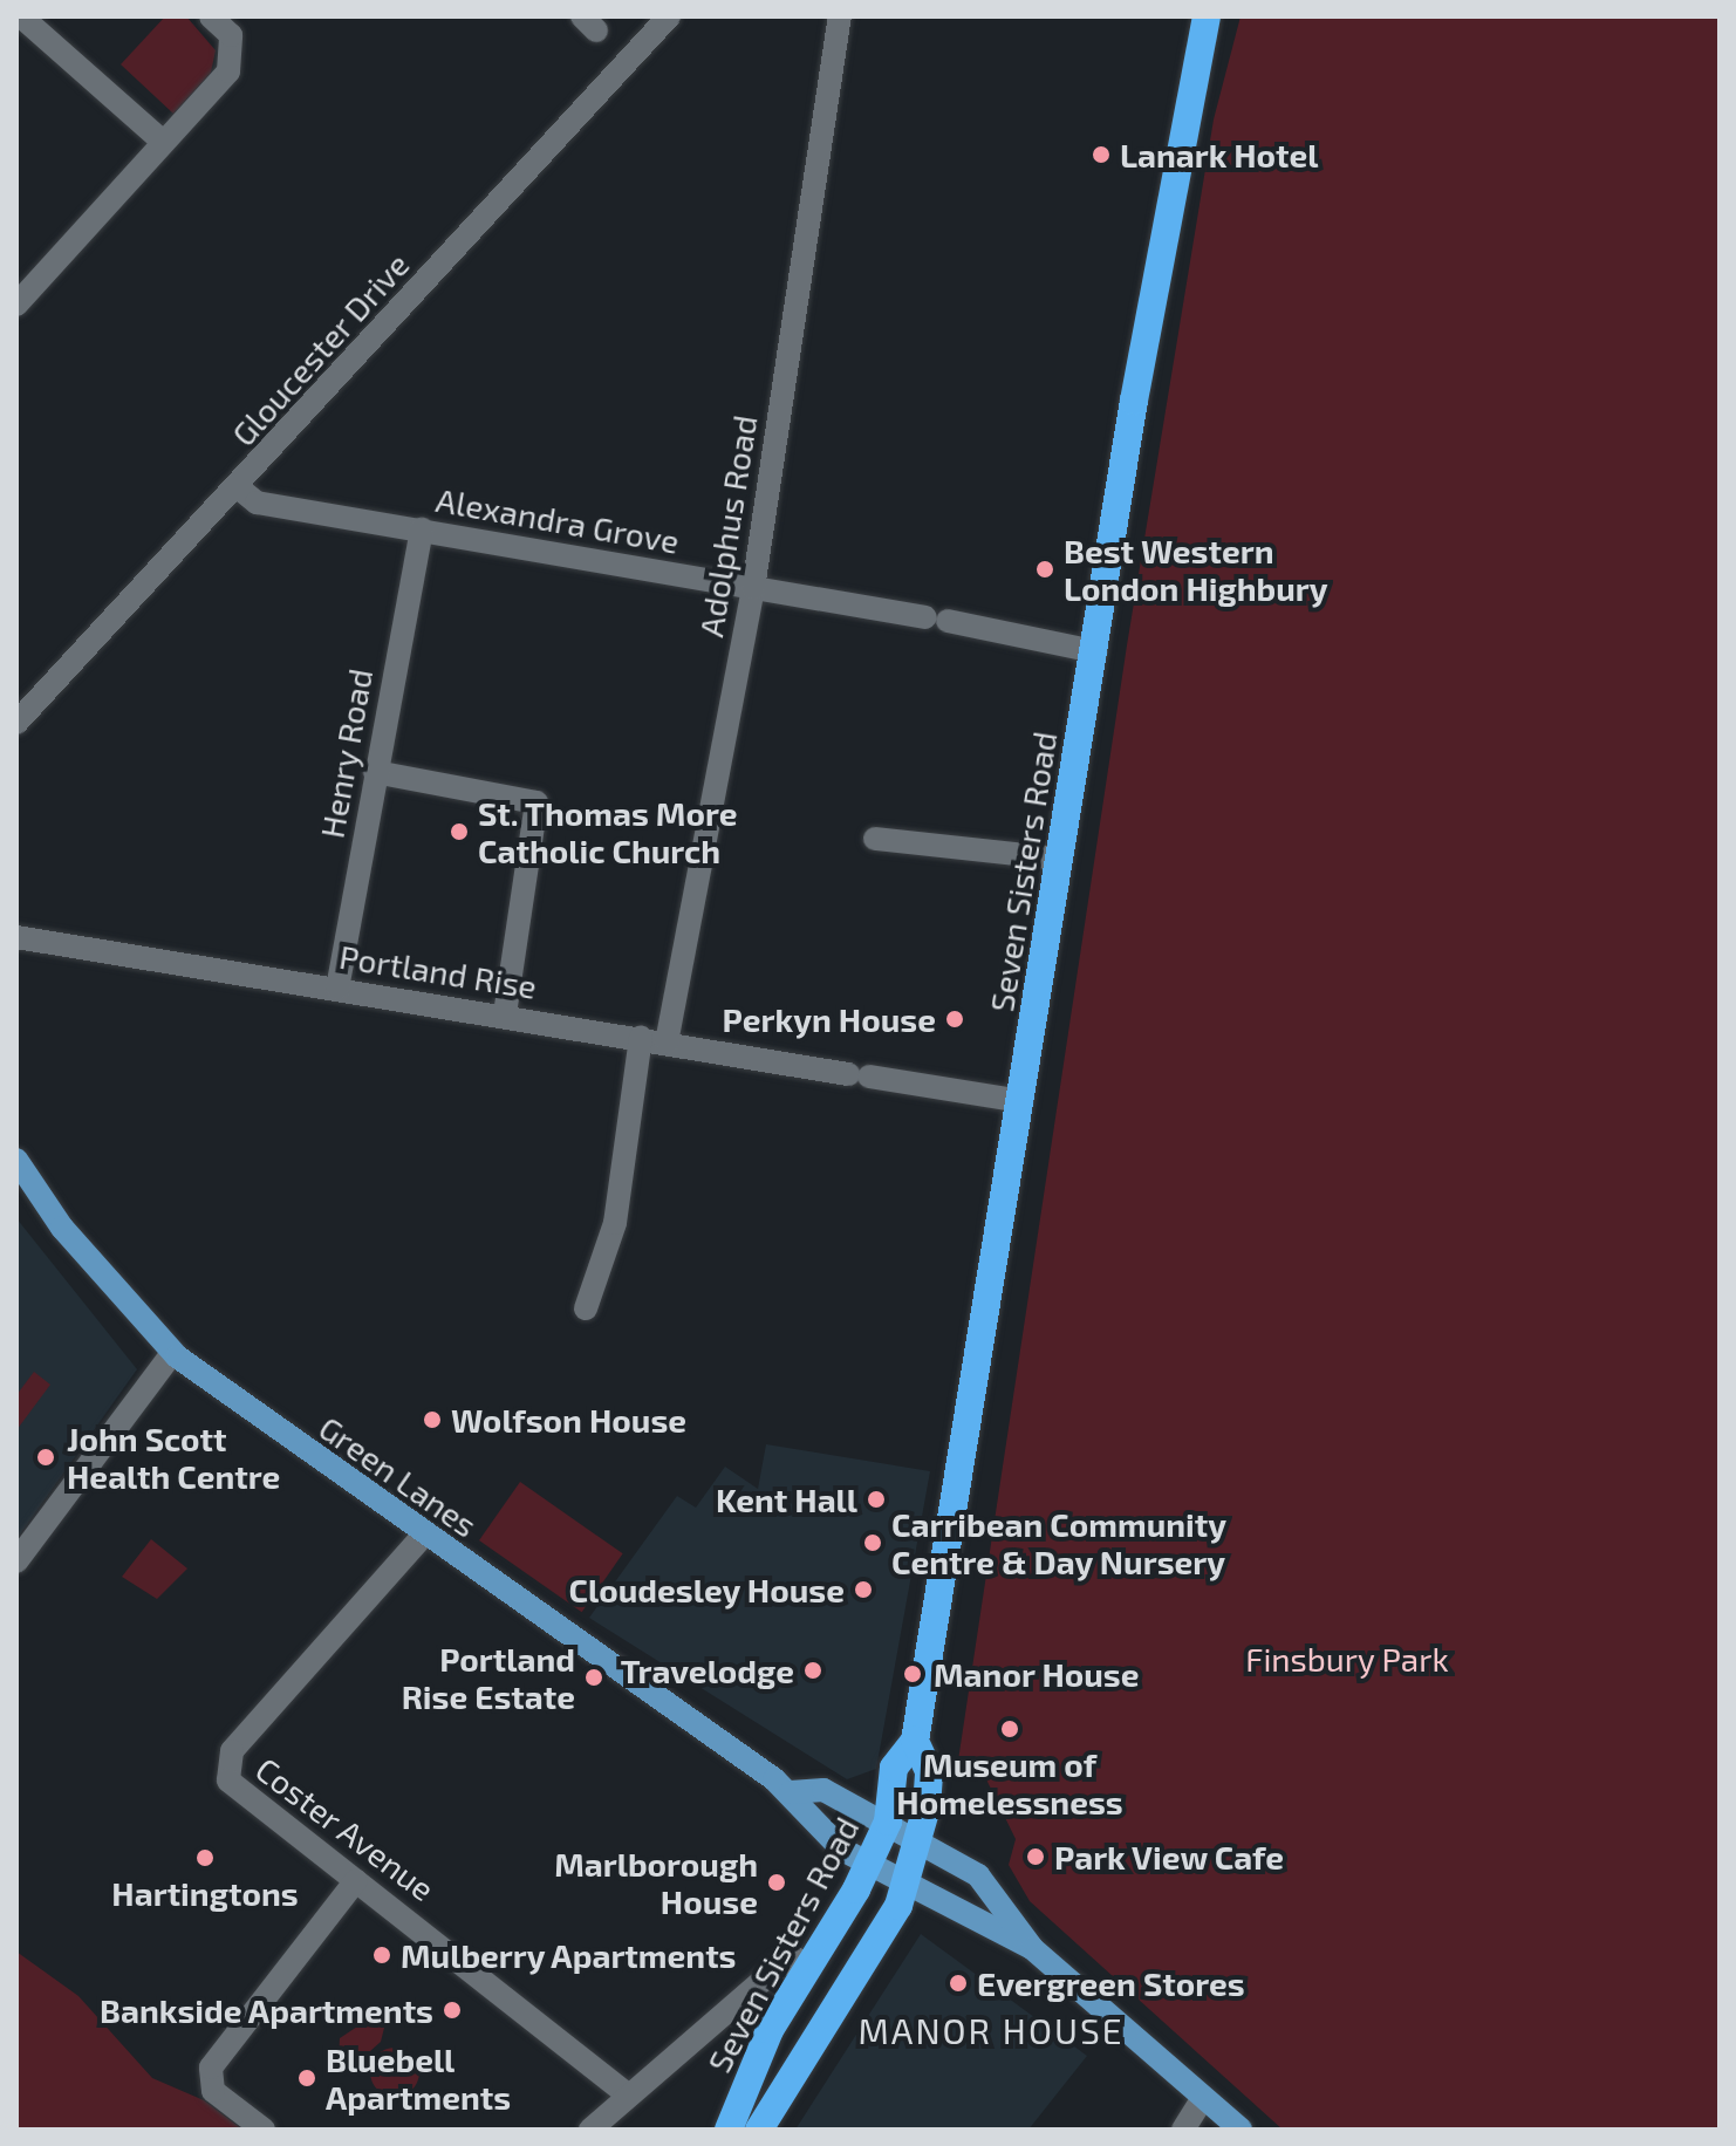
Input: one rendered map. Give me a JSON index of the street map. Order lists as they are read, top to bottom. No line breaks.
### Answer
{"streets":{"highway":["Seven Sisters Road"],"main road":["Green Lanes"],"street":["Gloucester Drive","Alexandra Grove","Adolphus Road","Henry Road","Portland Rise","Coster Avenue"]},"crossings":[["Gloucester Drive","Alexandra Grove"],["Alexandra Grove","Adolphus Road"],["Alexandra Grove","Henry Road"],["Alexandra Grove","Seven Sisters Road"],["Adolphus Road","Portland Rise"],["Henry Road","Portland Rise"],["Seven Sisters Road","Portland Rise"],["Seven Sisters Road","Green Lanes"],["Green Lanes","Coster Avenue"]],"districts":["MANOR HOUSE"],"parks":["Finsbury Park"],"places":["Lanark Hotel","Best Western London Highbury","St. Thomas More Catholic Church","Perkyn House","Wolfson House","John Scott Health Centre","Kent Hall","Carribean Community Centre & Day Nursery","Cloudesley House","Travelodge","Manor House","Portland Rise Estate","Museum of Homelessness","Park View Cafe","Hartingtons","Marlborough House","Mulberry Apartments","Evergreen Stores","Bankside Apartments","Bluebell Apartments"]}
